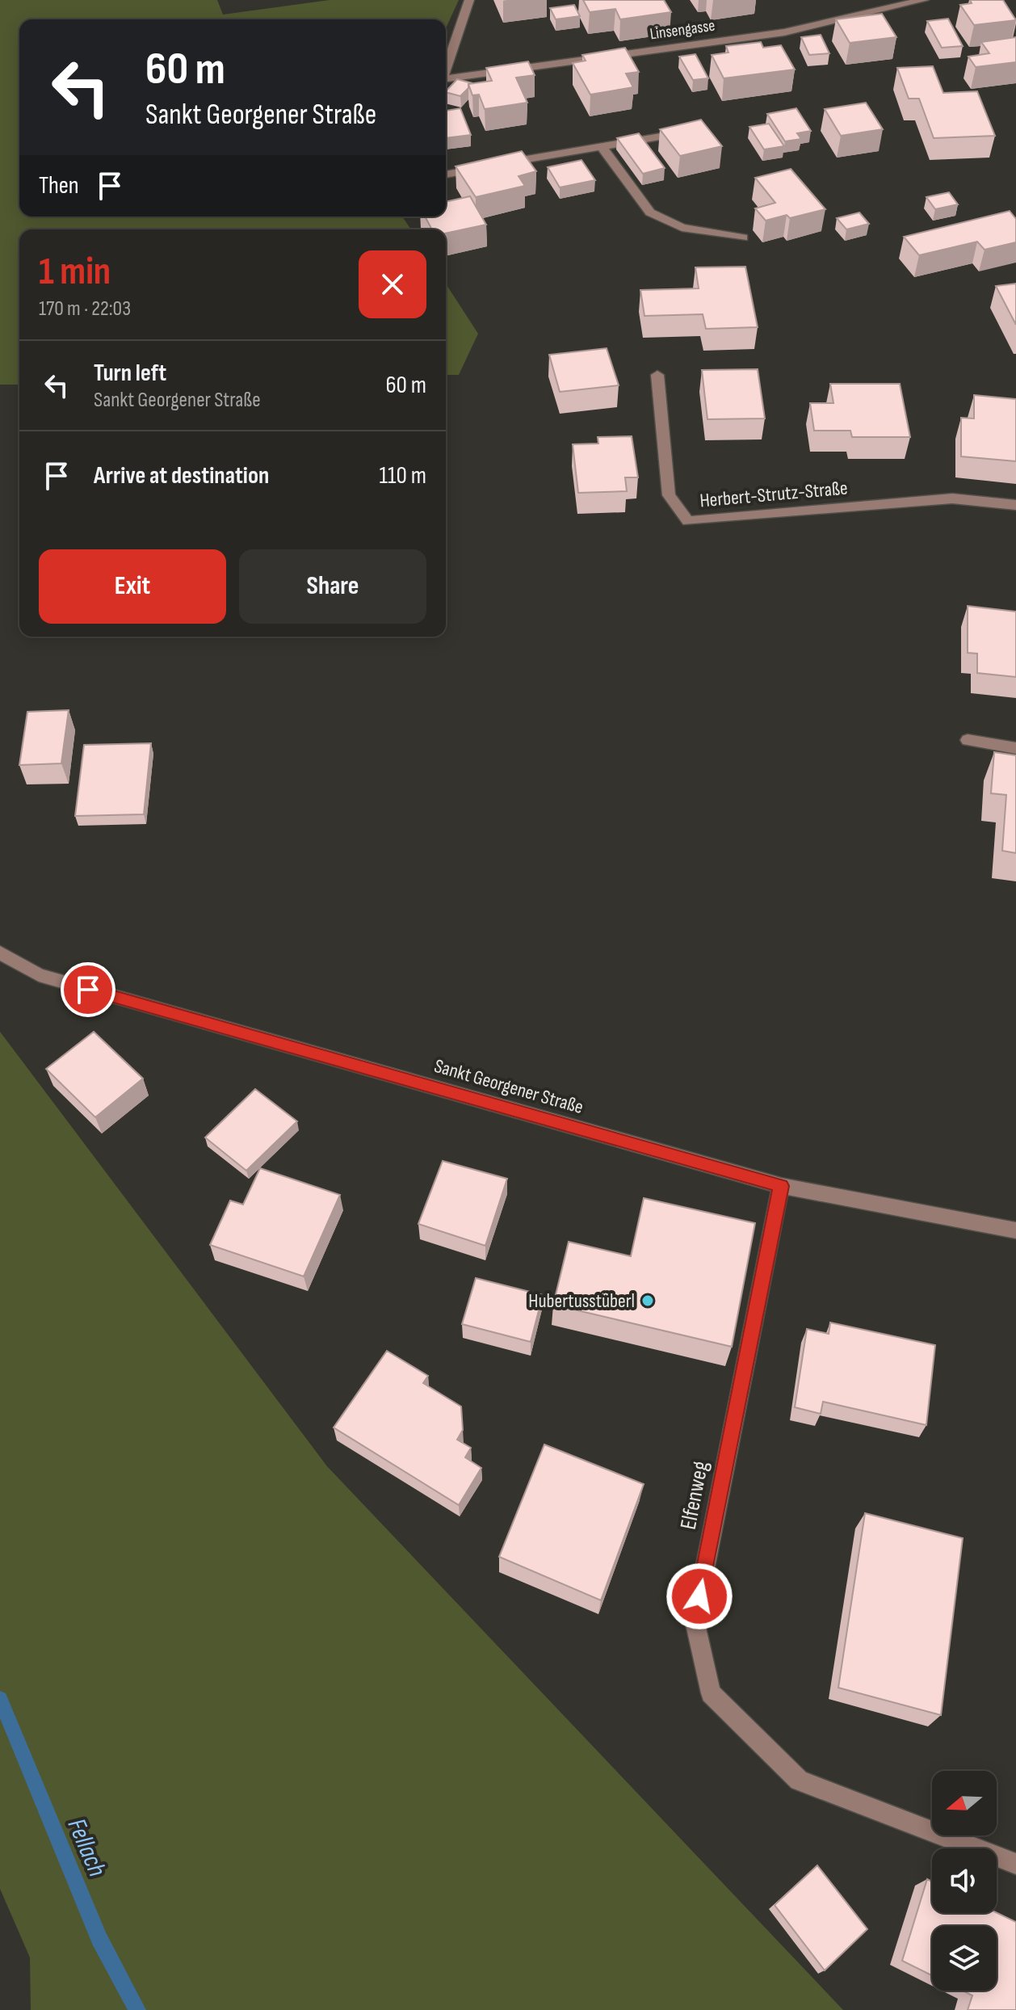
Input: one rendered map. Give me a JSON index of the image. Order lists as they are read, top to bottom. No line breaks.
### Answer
{"streets":{"street":["Linsengasse","Herbert-Strutz-Straße","Sankt Georgener Straße","Elfenweg"]},"crossings":[["Sankt Georgener Straße","Elfenweg"]],"water":["Fellach"],"places":["Hubertusstüberl"],"north":"left","page":{"turn":["60 m","Sankt Georgener Straße"],"then":"Then","heading":["1 min","170 m · 22:03"],"list":[{"name":"Turn left","note":"Sankt Georgener Straße","value":"60 m"},{"name":"Arrive at destination","value":"110 m"}],"buttons":["Exit","Share"]}}
